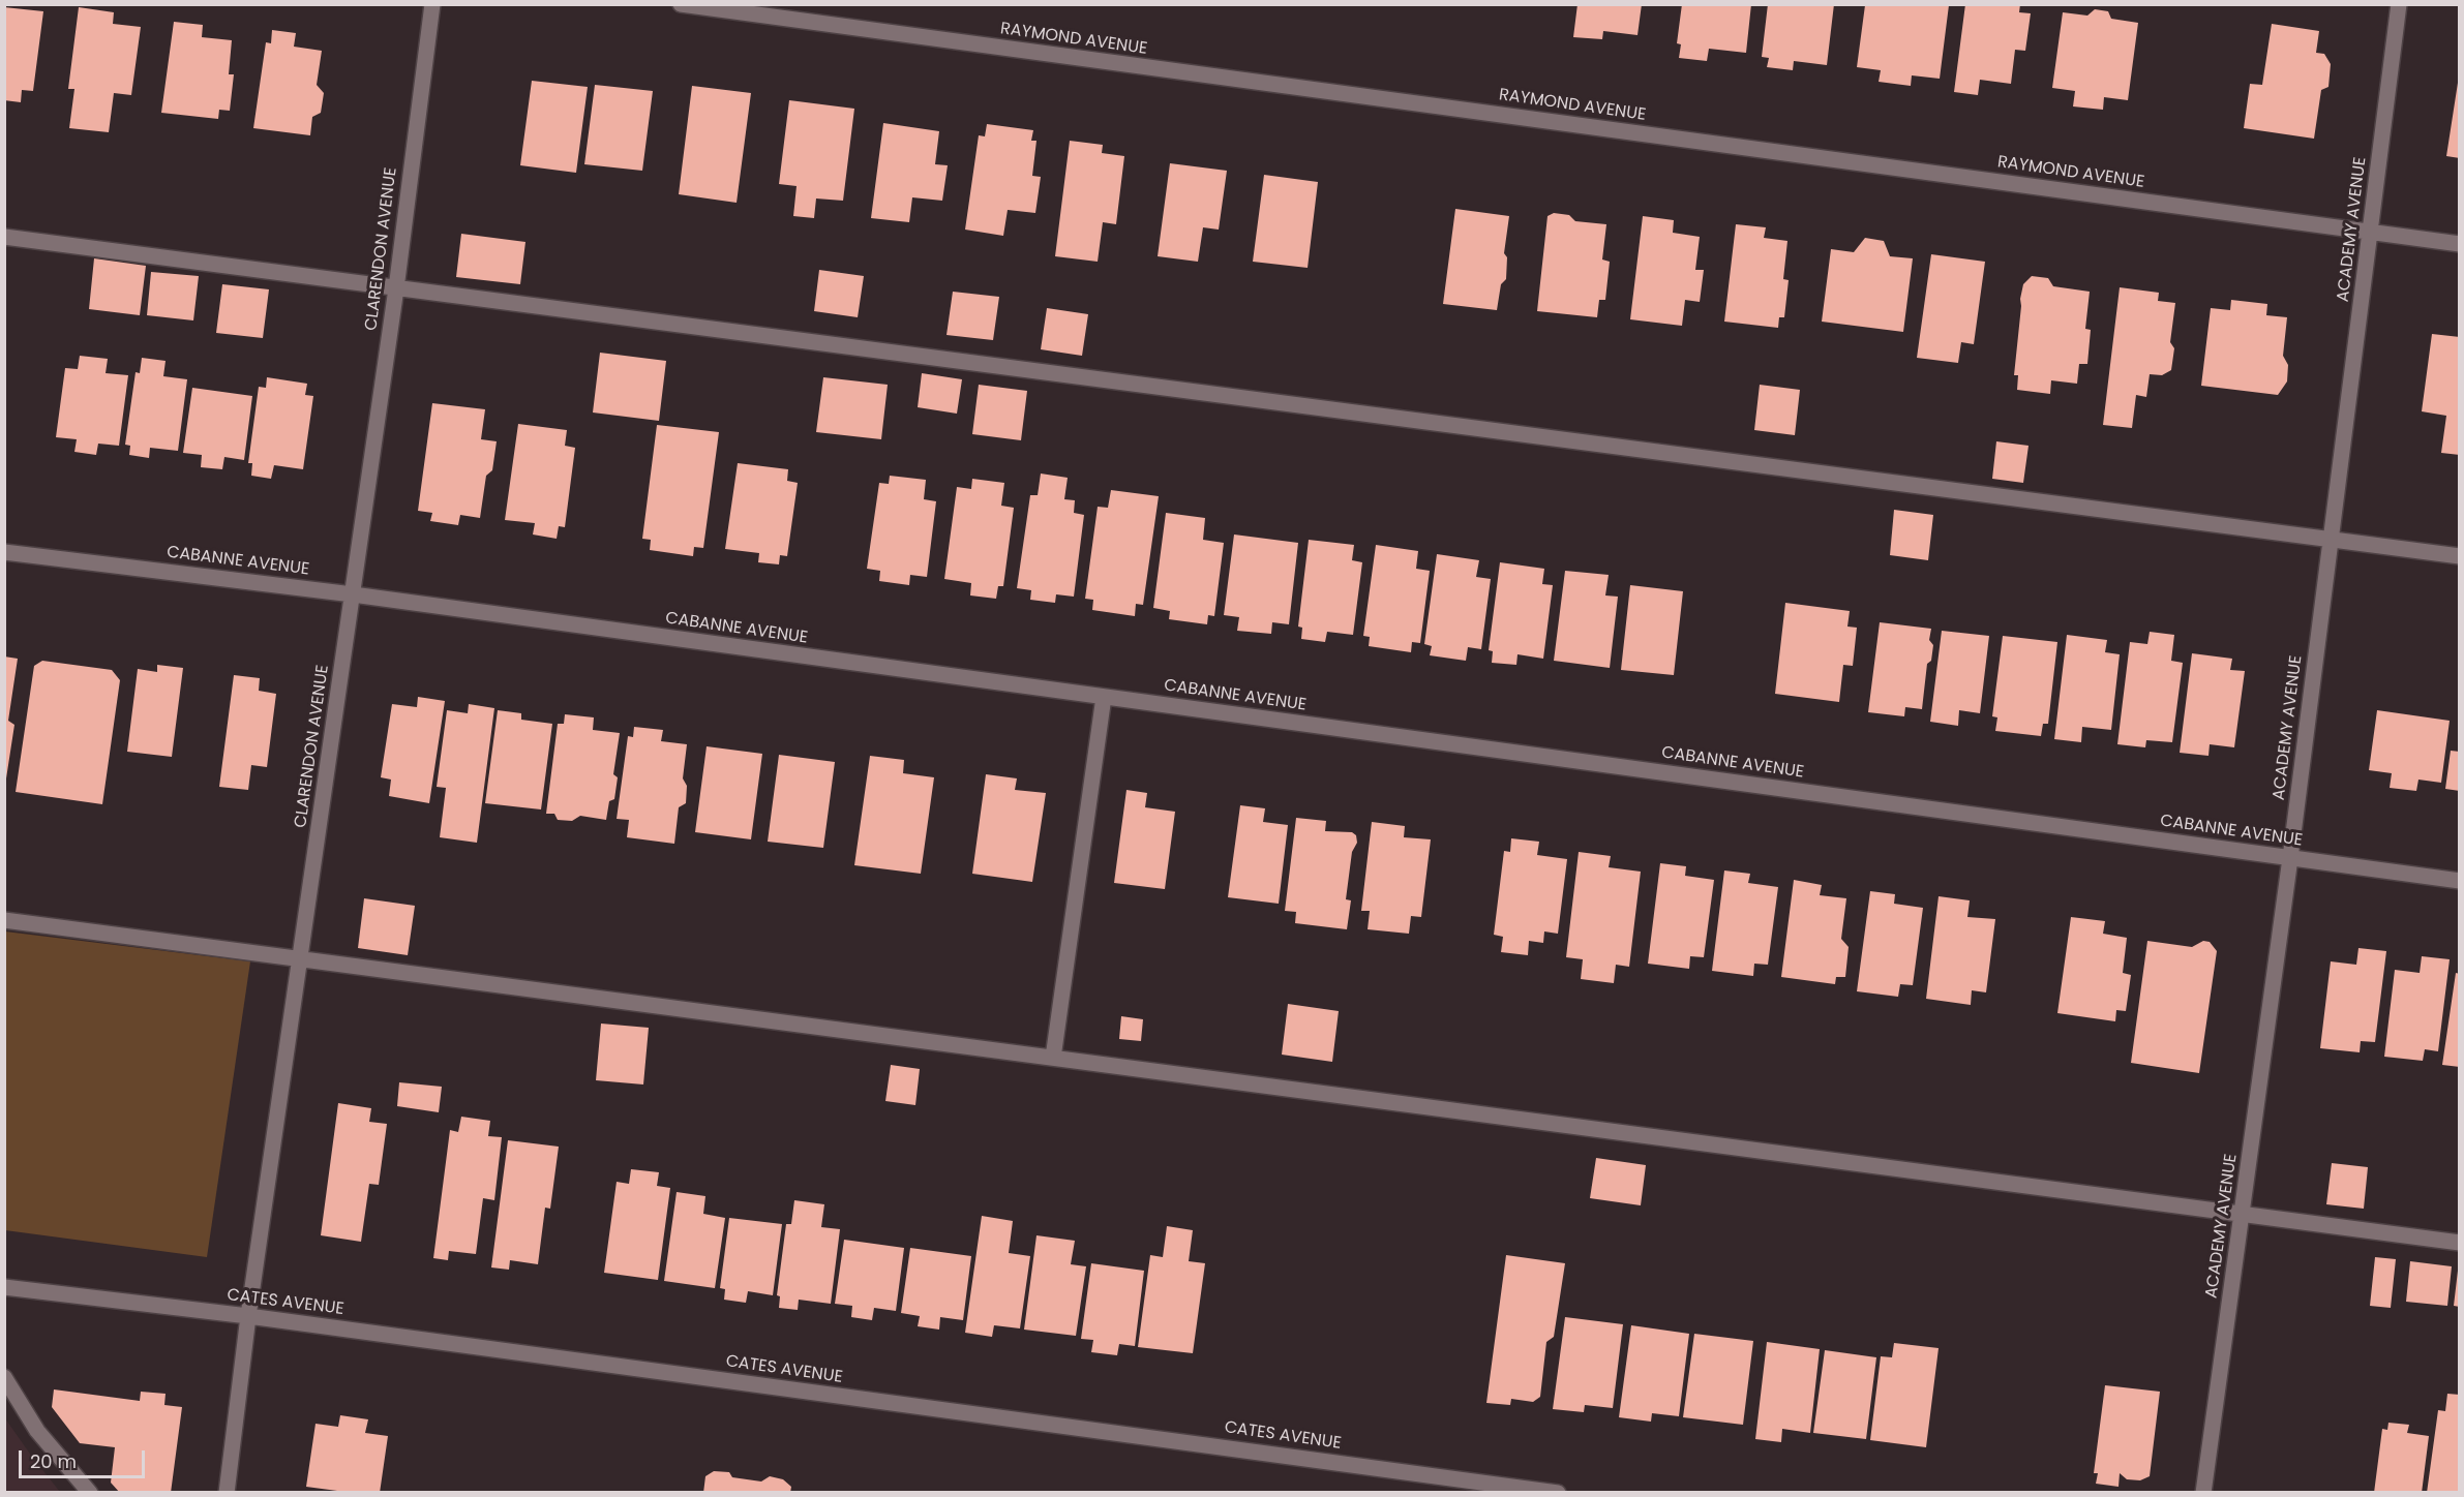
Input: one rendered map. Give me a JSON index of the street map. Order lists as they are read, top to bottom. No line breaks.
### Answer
{"streets":{"street":["RAYMOND AVENUE","ACADEMY AVENUE","CLARENDON AVENUE","CABANNE AVENUE","CATES AVENUE"]},"crossings":[["RAYMOND AVENUE","ACADEMY AVENUE"],["ACADEMY AVENUE","CABANNE AVENUE"],["CLARENDON AVENUE","CABANNE AVENUE"],["CLARENDON AVENUE","CATES AVENUE"]],"scale_bar":"20 m"}
